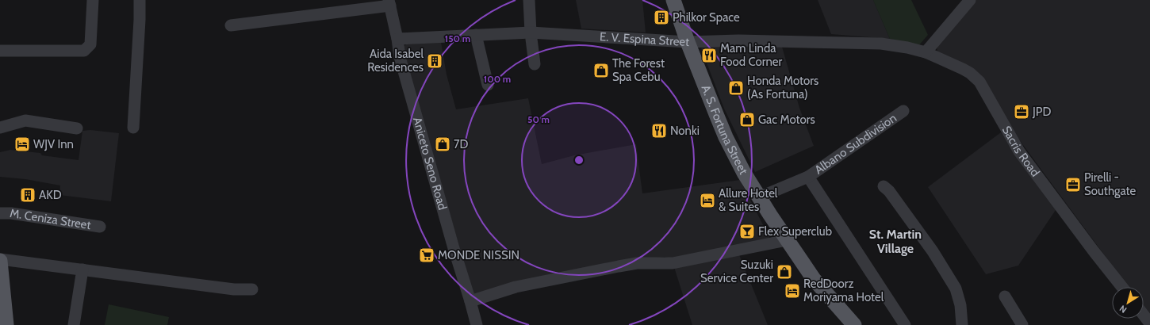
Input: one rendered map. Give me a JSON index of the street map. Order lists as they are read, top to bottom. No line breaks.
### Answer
{"streets":{"main road":["A. S. Fortuna Street"],"street":["E. V. Espina Street","Albano Subdivision","Sacris Road","Aniceto Seno Road","M. Ceniza Street"]},"crossings":[["E. V. Espina Street","A. S. Fortuna Street"],["E. V. Espina Street","Sacris Road"],["E. V. Espina Street","Aniceto Seno Road"],["A. S. Fortuna Street","Albano Subdivision"]],"districts":["St. Martin Village"],"places":{"building":["Philkor Space","Aida Isabel Residences","AKD"],"restaurant":["Mam Linda Food Corner","Nonki"],"shop":["The Forest Spa Cebu","Honda Motors (As Fortuna)","Gac Motors","7D","Suzuki Service Center"],"office":["JPD","Pirelli - Southgate"],"hotel":["WJV Inn","Allure Hotel & Suites","RedDoorz Moriyama Hotel"],"bar":["Flex Superclub"],"supermarket":["MONDE NISSIN"]},"north":"bottom left","rings":["150 m","100 m","50 m"]}
